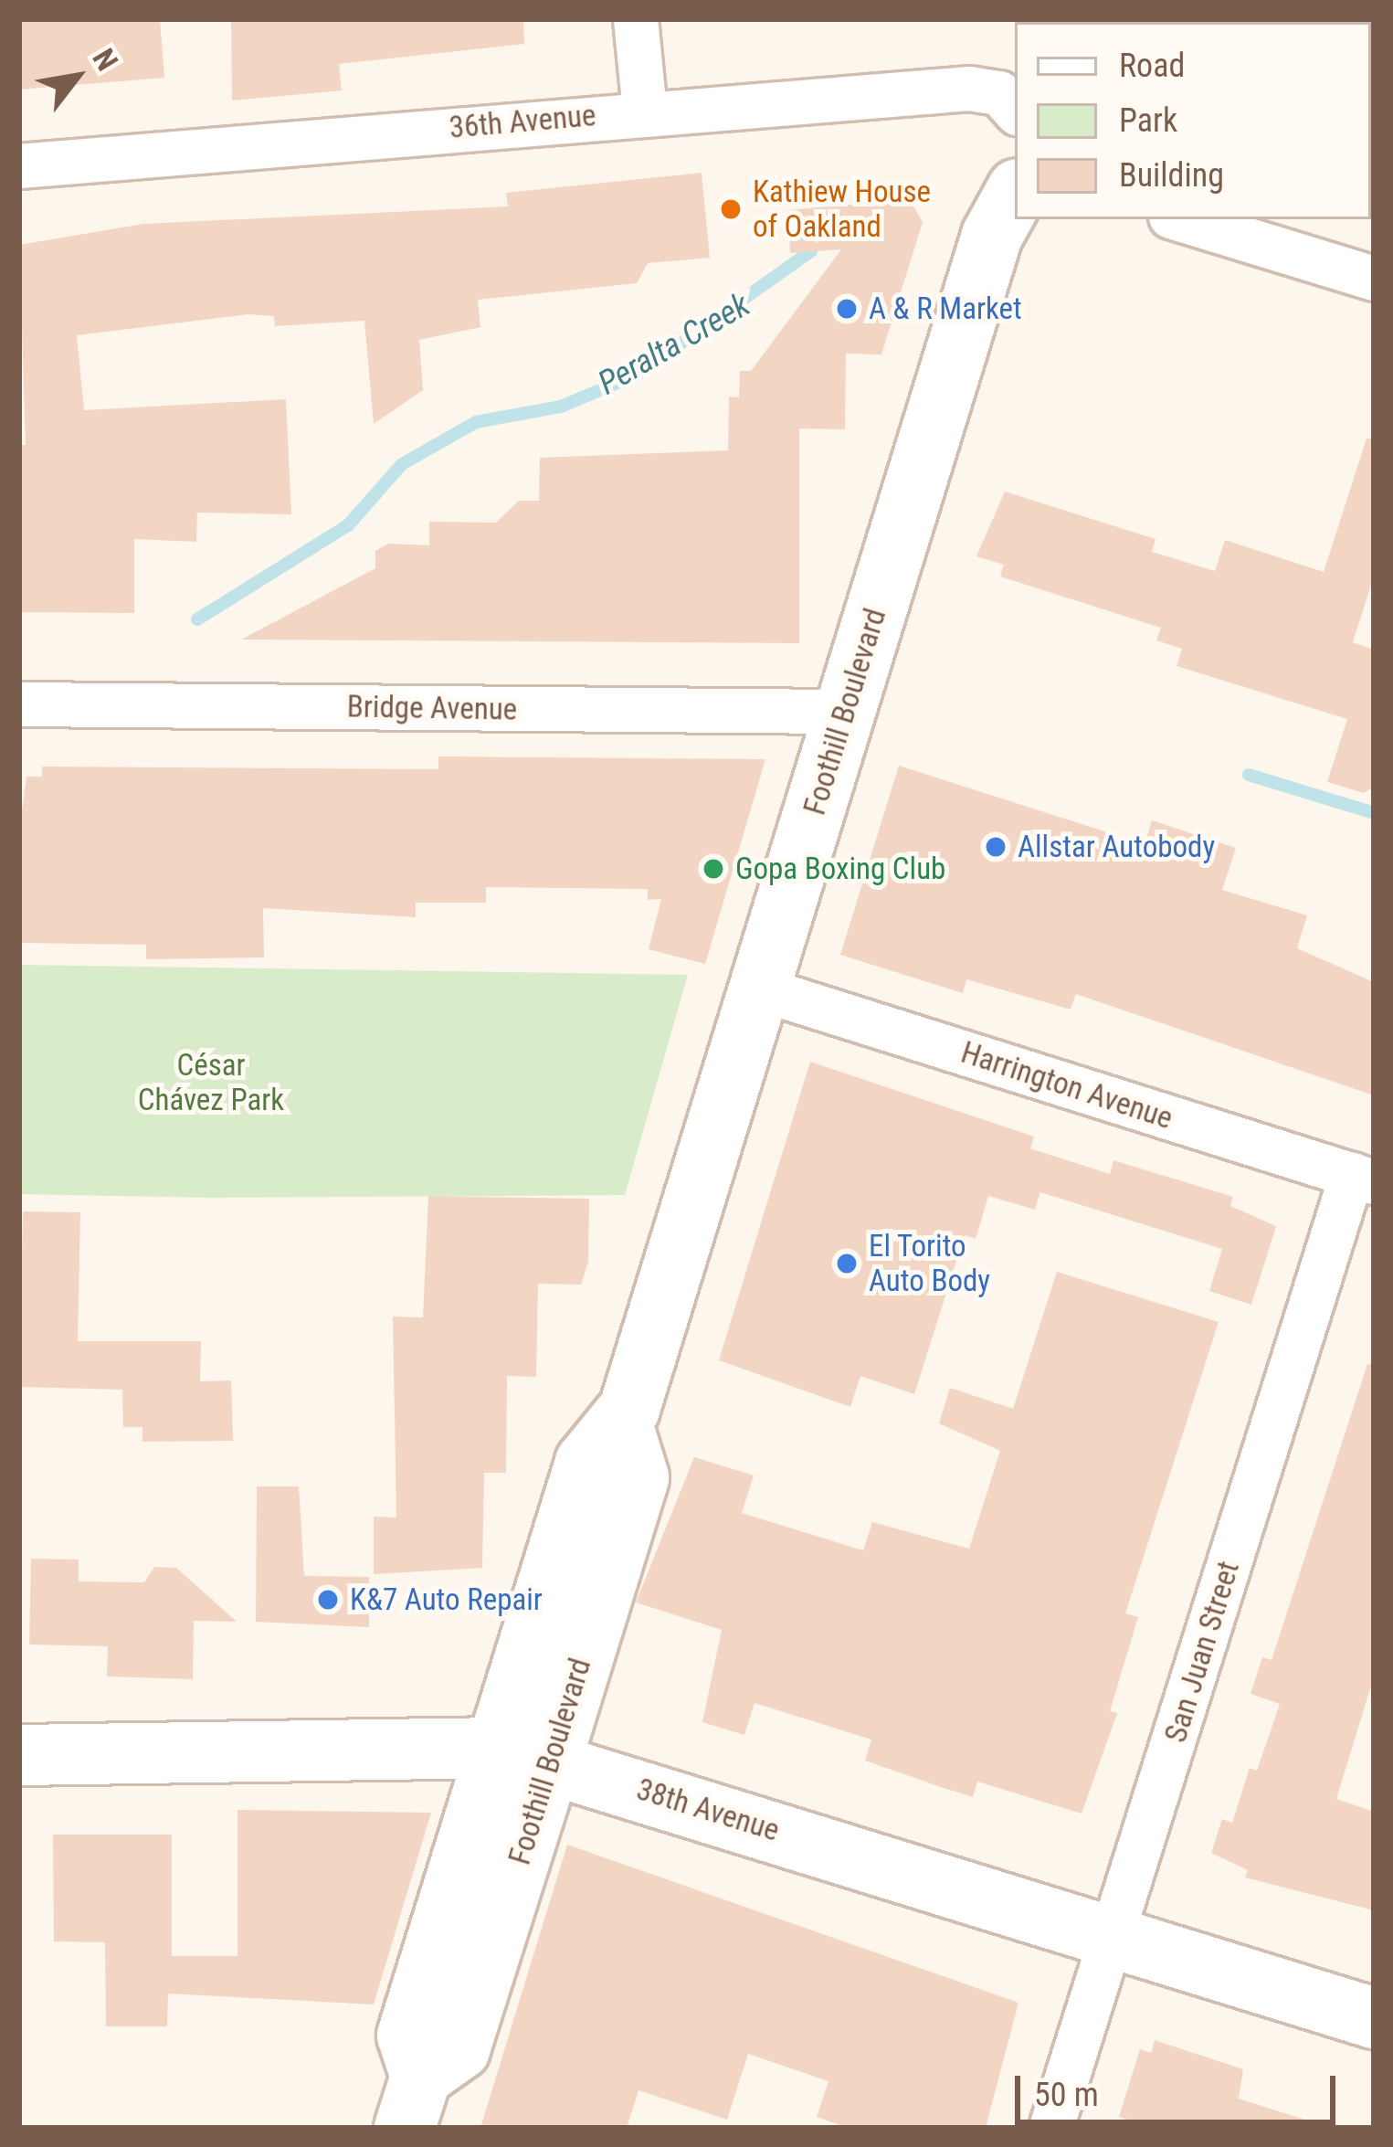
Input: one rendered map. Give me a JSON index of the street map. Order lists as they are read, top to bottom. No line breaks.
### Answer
{"streets":{"main road":["Foothill Boulevard","38th Avenue"],"street":["36th Avenue","Bridge Avenue","Harrington Avenue","San Juan Street"]},"crossings":[["Bridge Avenue","Foothill Boulevard"],["Foothill Boulevard","Harrington Avenue"],["Foothill Boulevard","38th Avenue"],["Harrington Avenue","San Juan Street"],["San Juan Street","38th Avenue"]],"water":["Peralta Creek"],"parks":["César Chávez Park"],"places":["Kathiew House of Oakland","A & R Market","Allstar Autobody","Gopa Boxing Club","El Torito Auto Body","K&7 Auto Repair"],"legend":["Road","Park","Building"],"scale_bar":"50 m","north":"top right"}
